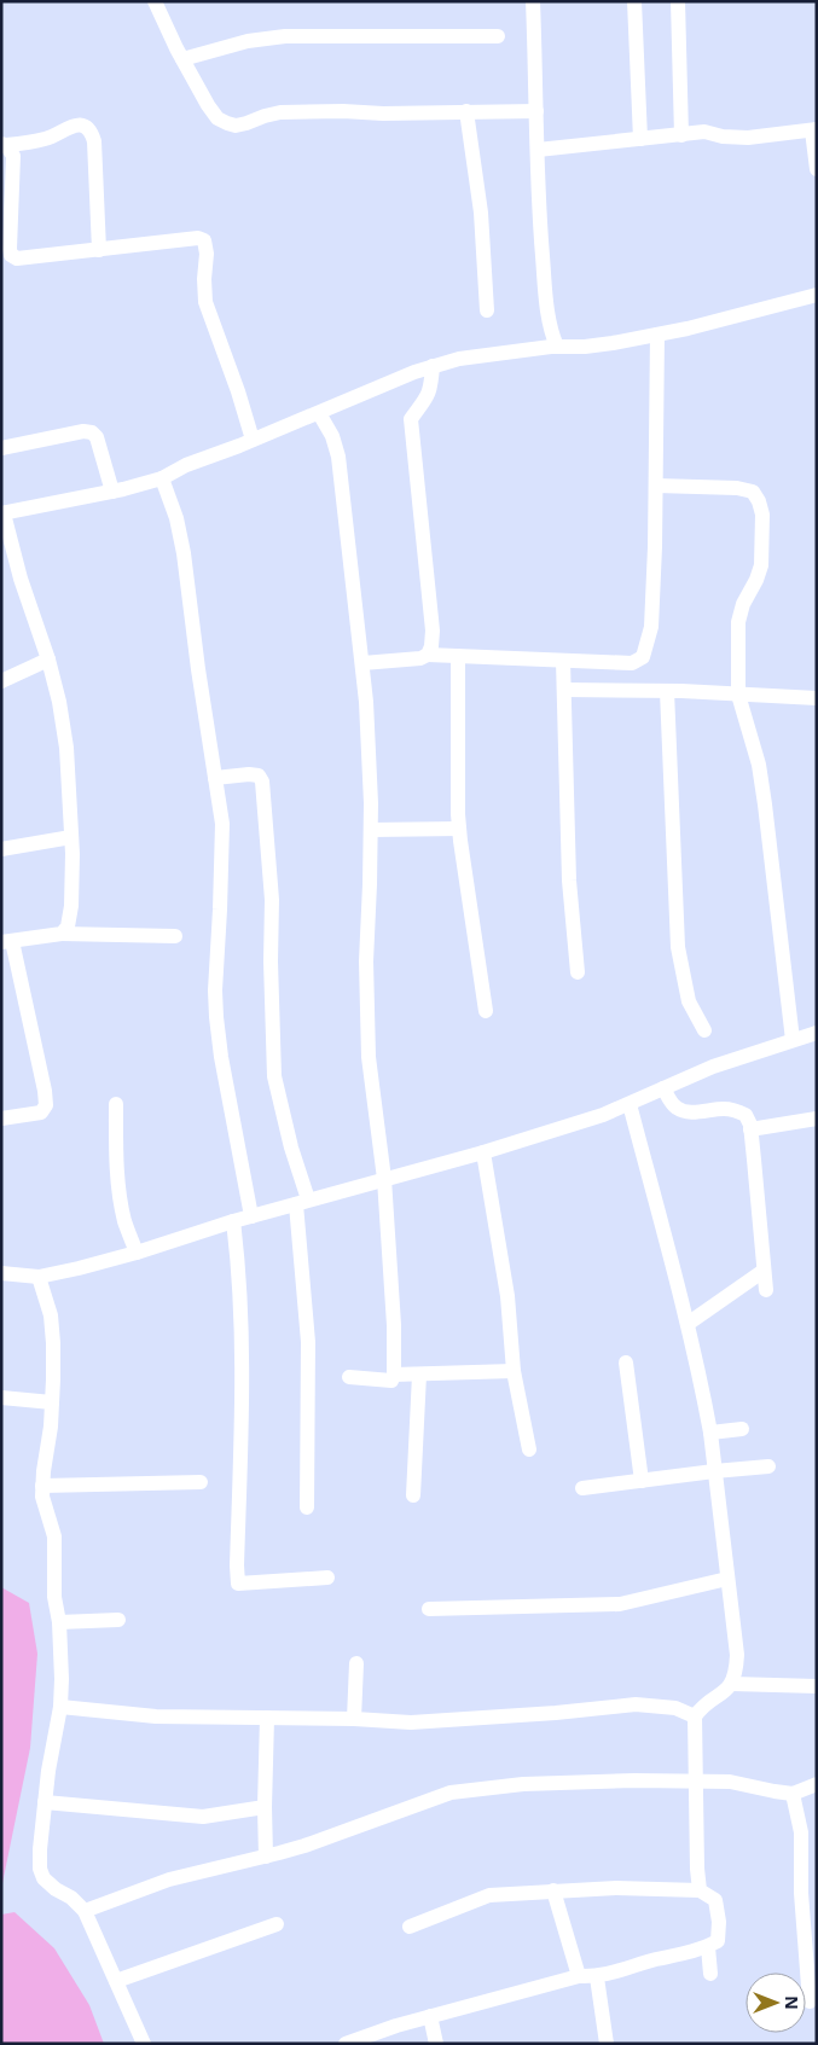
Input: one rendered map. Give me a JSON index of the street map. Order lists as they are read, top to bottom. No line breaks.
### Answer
{"north":"right"}
